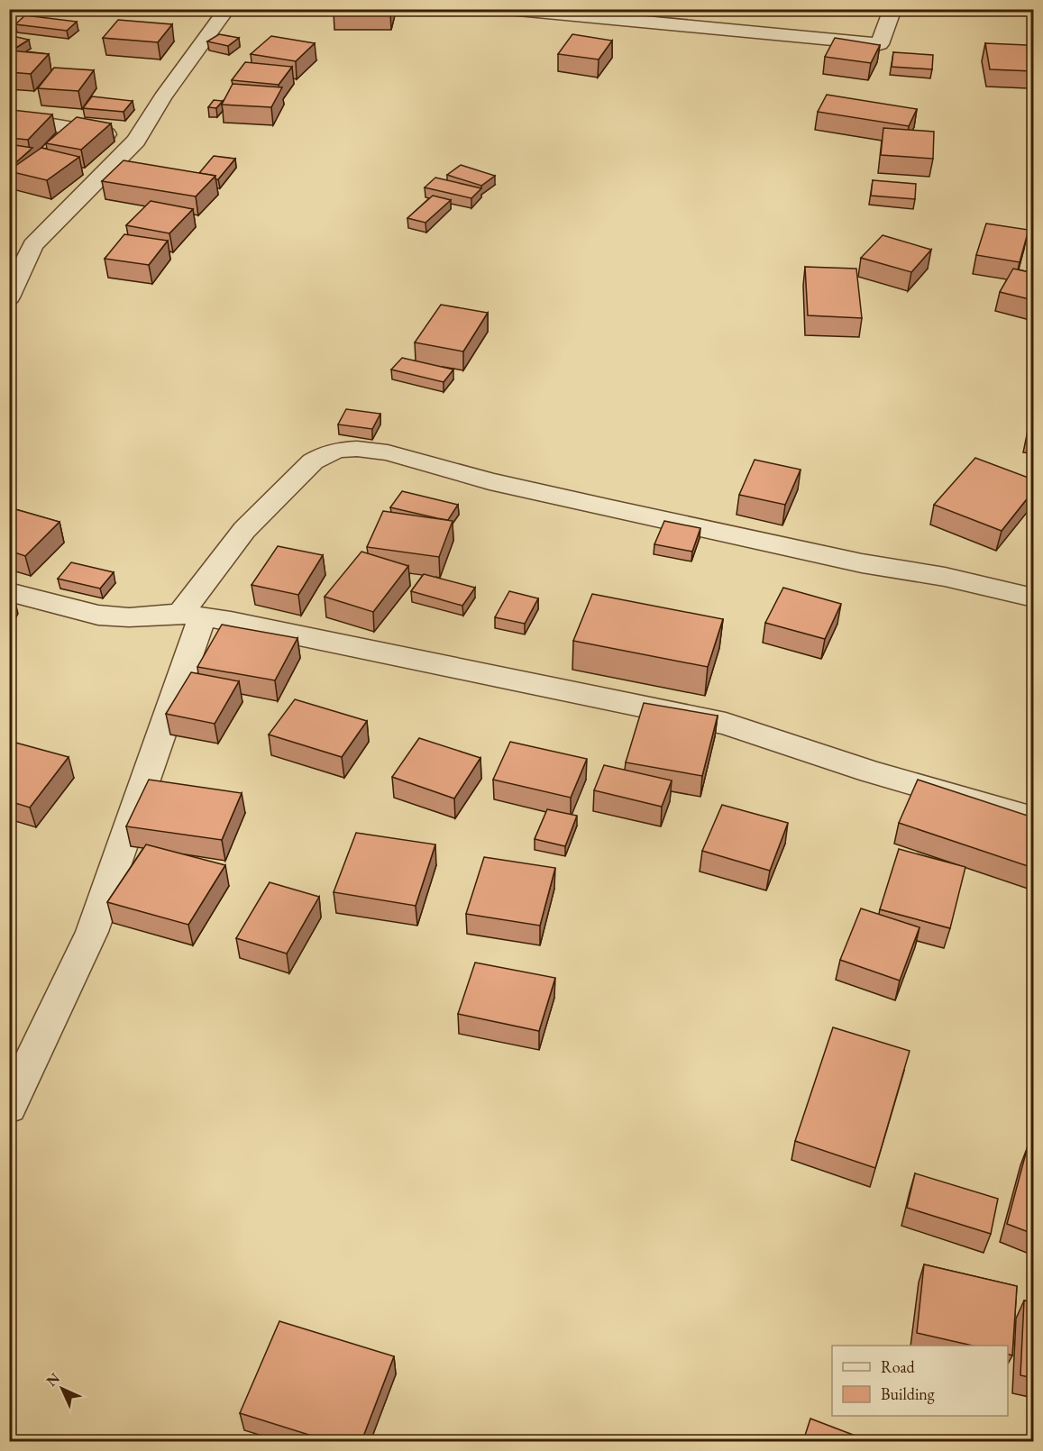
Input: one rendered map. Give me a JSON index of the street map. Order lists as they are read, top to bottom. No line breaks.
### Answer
{"legend":["Road","Building"],"north":"top left"}
